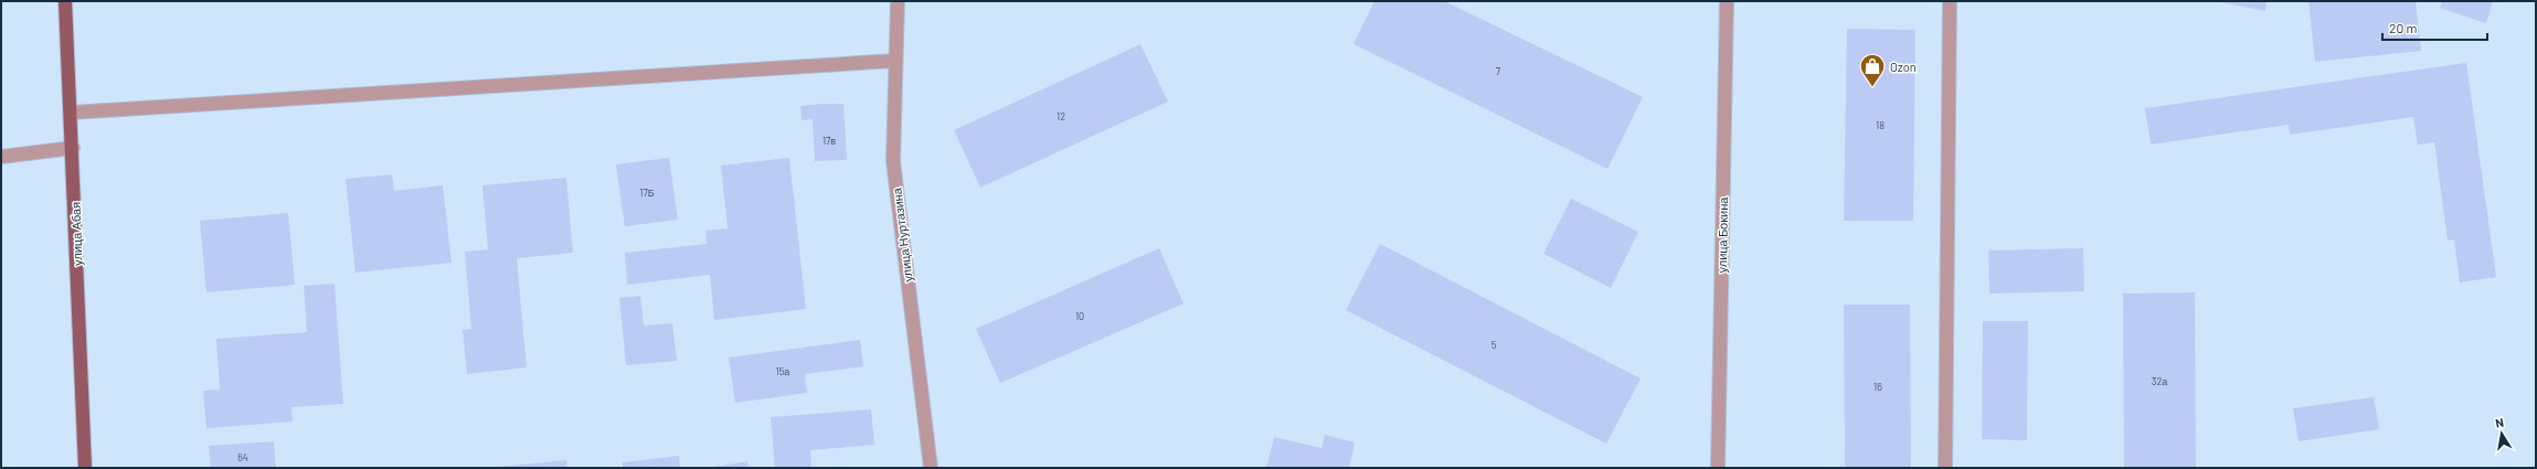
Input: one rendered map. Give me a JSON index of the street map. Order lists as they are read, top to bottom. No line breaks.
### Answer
{"streets":{"main road":["улица Абая"],"street":["улица Нуртазина","улица Бокина"]},"places":{"shop":["Ozon"]},"house_numbers":["7","12","18","17в","17Б","10","5","15а","32а","16","64"],"scale_bar":"20 m","north":"top"}
